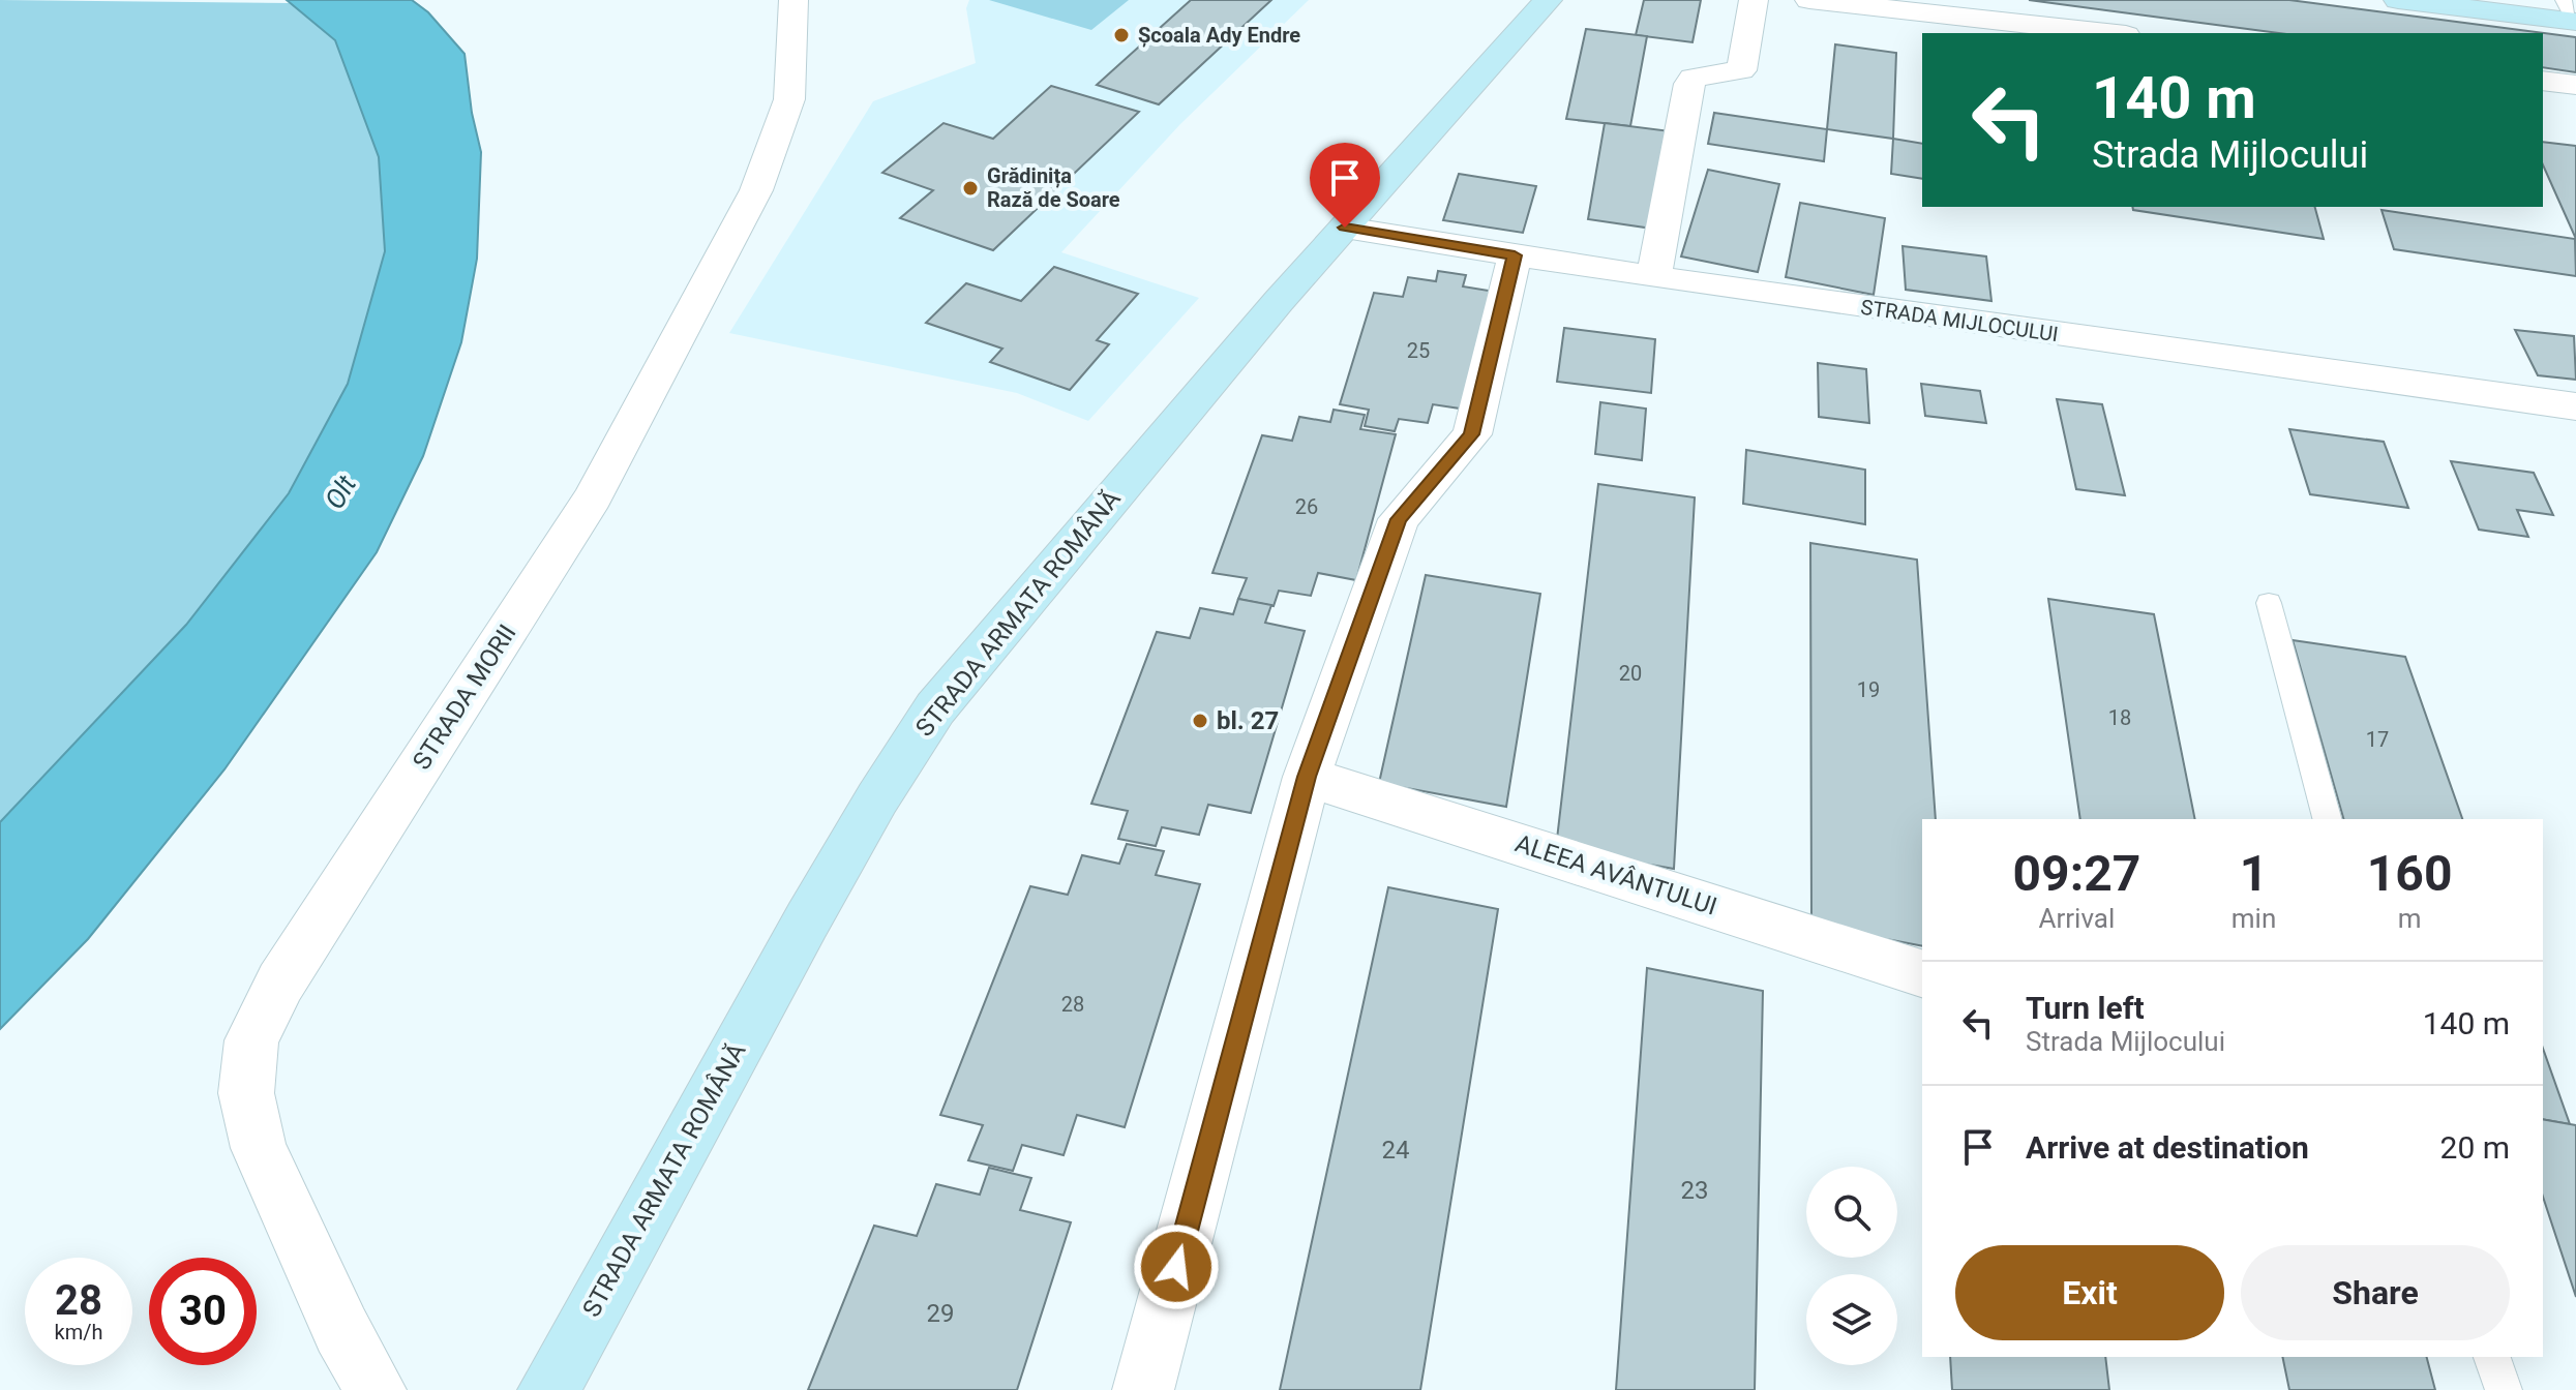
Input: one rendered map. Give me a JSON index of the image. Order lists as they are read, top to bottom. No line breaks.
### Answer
{"streets":{"street":["STRADA MIJLOCULUI","STRADA ARMATA ROMÂNĂ","STRADA MORII","ALEEA AVÂNTULUI"]},"crossings":[["STRADA MIJLOCULUI","STRADA ARMATA ROMÂNĂ"]],"water":["Olt"],"places":["Școala Ady Endre","Grădinița Rază de Soare","bl. 27"],"house_numbers":["25","26","20","19","18","17","28","24","23","29"],"page":{"turn":["140 m","Strada Mijlocului"],"eta":["09:27","Arrival","1","min","160","m"],"list":[{"name":"Turn left","note":"Strada Mijlocului","value":"140 m"},{"name":"Arrive at destination","value":"20 m"}],"buttons":["Exit","Share"],"speed":"28 km/h","limit":"30"}}
